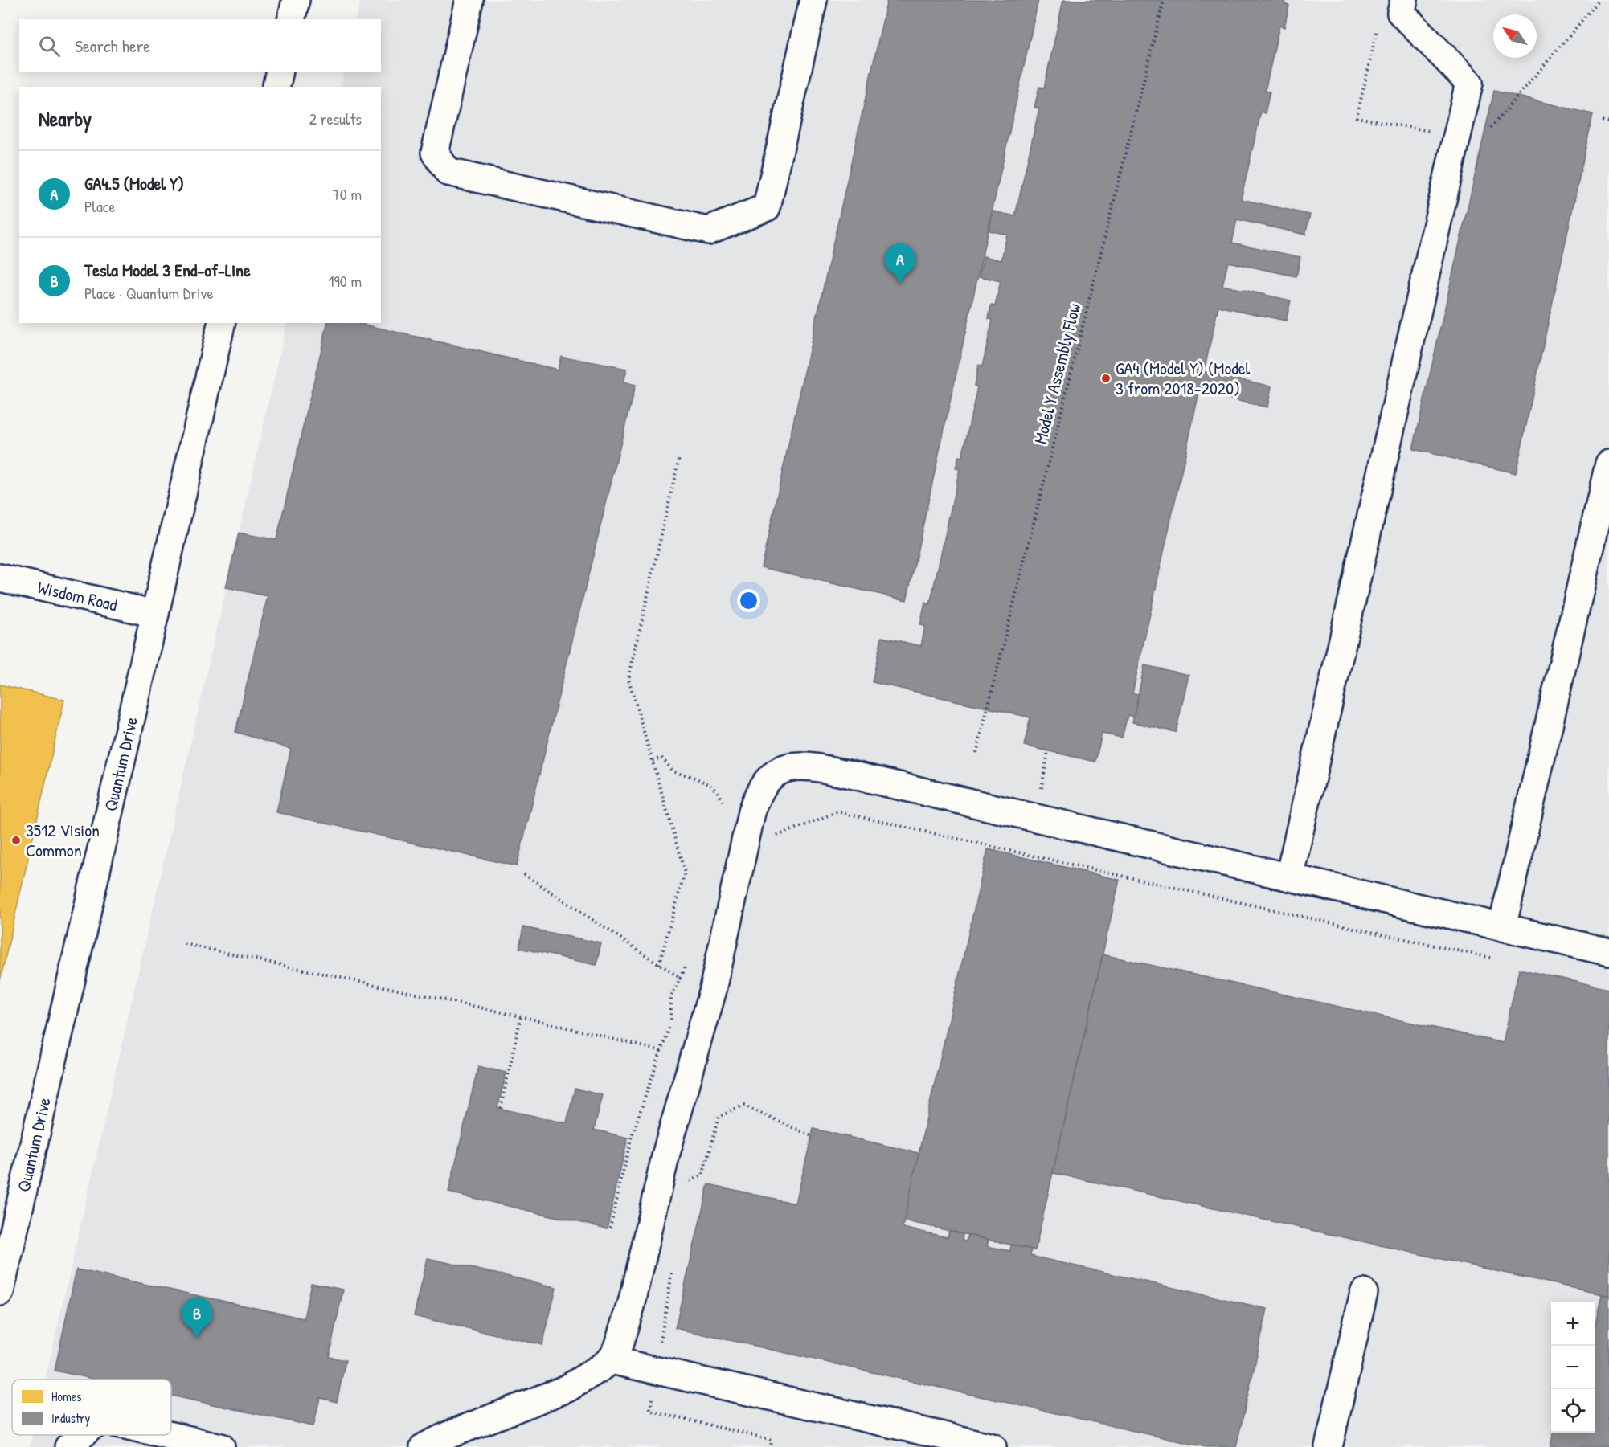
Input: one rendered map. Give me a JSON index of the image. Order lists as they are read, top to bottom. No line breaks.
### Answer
{"streets":{"street":["Wisdom Road","Quantum Drive"],"path":["Model Y Assembly Flow"]},"crossings":[["Wisdom Road","Quantum Drive"]],"places":["GA4 (Model Y) (Model 3 from 2018-2020)","3512 Vision Common"],"legend":["Homes","Industry"],"north":"top left","page":{"search":"Search here","heading":["Nearby","2 results"],"list":[{"mark":"A","name":"GA4.5 (Model Y)","note":"Place","value":"70 m"},{"mark":"B","name":"Tesla Model 3 End-of-Line","note":"Place · Quantum Drive","value":"190 m"}],"pins":["A","B"],"map_buttons":["+","−"]}}
